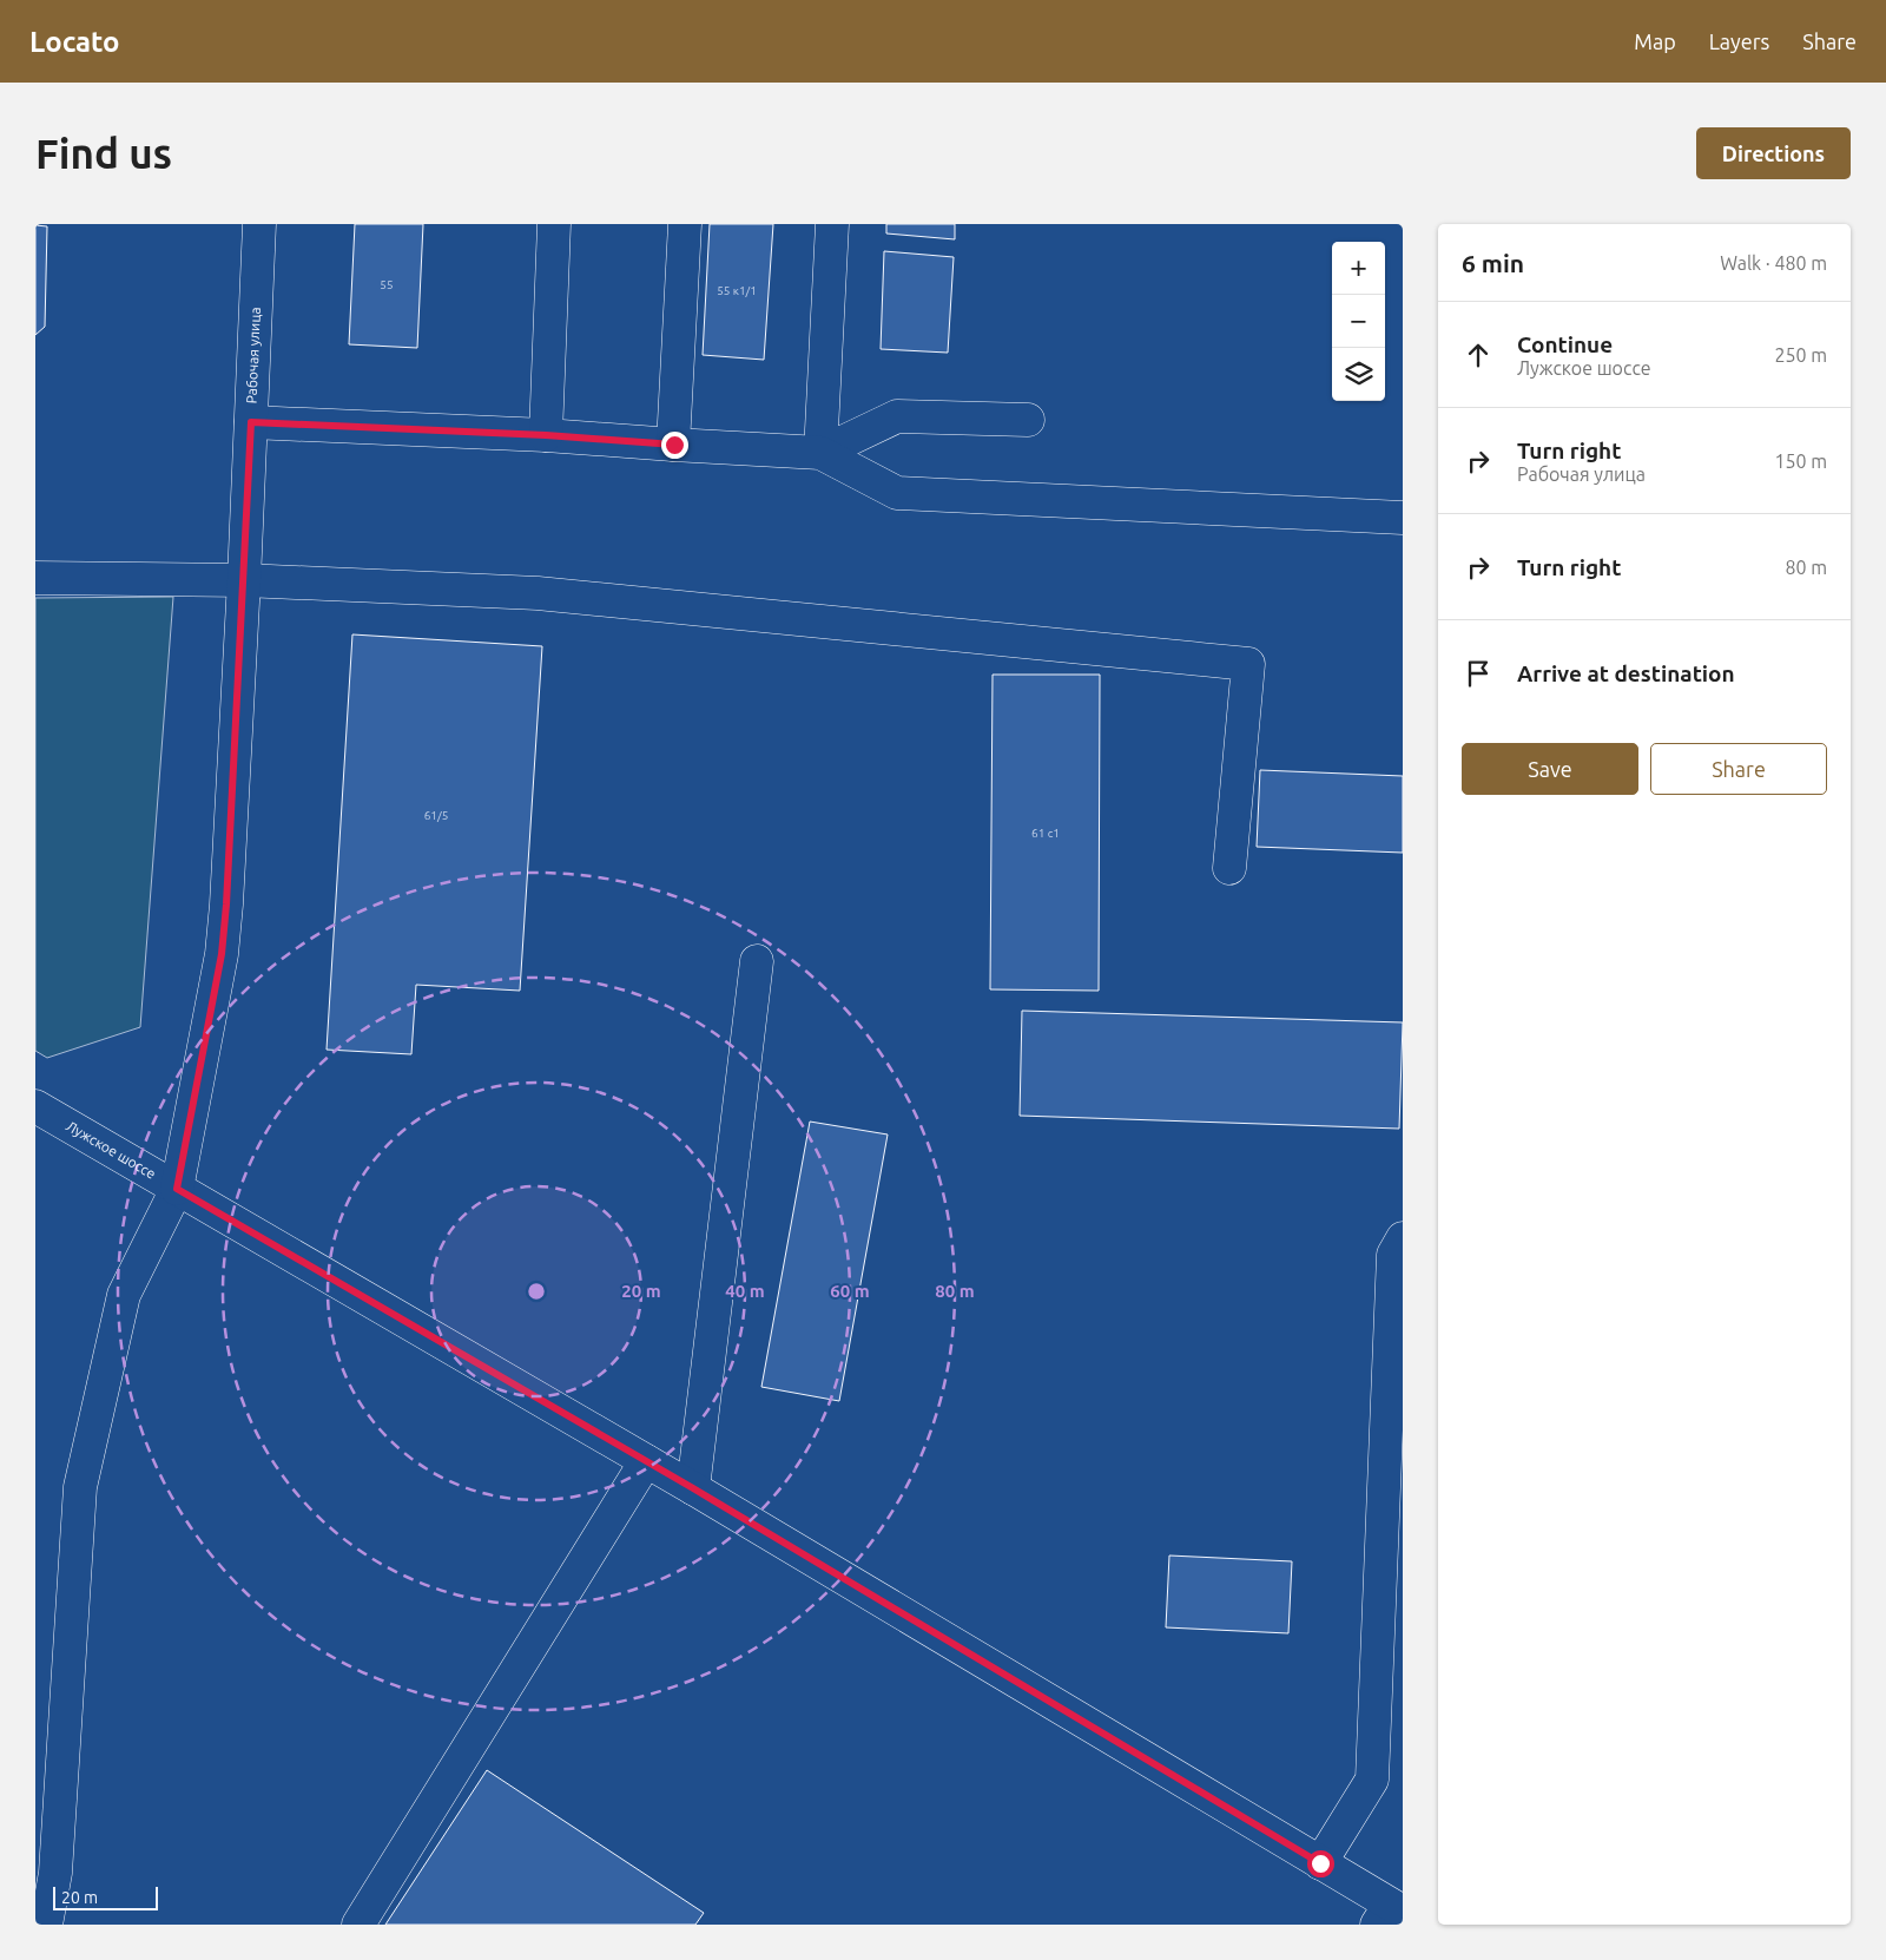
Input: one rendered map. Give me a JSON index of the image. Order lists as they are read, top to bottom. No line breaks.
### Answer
{"streets":{"main road":["Рабочая улица","Лужское шоссе"]},"crossings":[["Рабочая улица","Лужское шоссе"]],"house_numbers":["55","55 к1/1","61/5","61 с1"],"scale_bar":"20 m","page":{"header":"Locato","nav":["Map","Layers","Share"],"buttons":["Directions",["Save","Share"]],"title":"Find us","heading":["6 min","Walk · 480 m"],"map_buttons":["+","−"],"list":[["Continue","Лужское шоссе","250 m"],["Turn right","Рабочая улица","150 m"],["Turn right","80 m"],"Arrive at destination"],"scale":"20 m"},"rings":["20 m","40 m","60 m","80 m"]}
